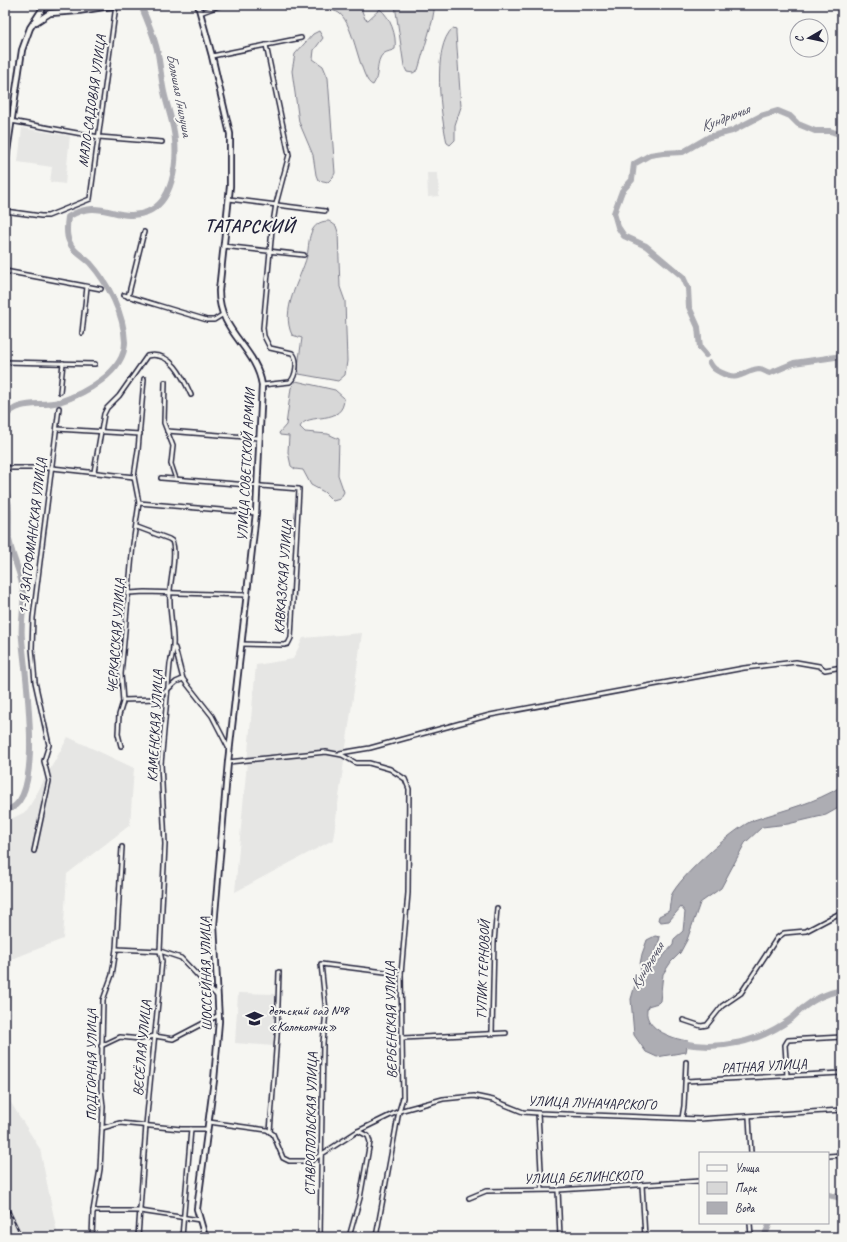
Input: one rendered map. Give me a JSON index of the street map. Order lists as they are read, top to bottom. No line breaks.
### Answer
{"streets":{"main road":["УЛИЦА СОВЕТСКОЙ АРМИИ","ШОССЕЙНАЯ УЛИЦА"],"street":["МАЛО-САДОВАЯ УЛИЦА","1-Я ЗАГОФМАНСКАЯ УЛИЦА","КАВКАЗСКАЯ УЛИЦА","ЧЕРКАССКАЯ УЛИЦА","КАМЕНСКАЯ УЛИЦА","ТУПИК ТЕРНОВОЙ","ВЕРБЕНСКАЯ УЛИЦА","ВЕСЁЛАЯ УЛИЦА","ПОДГОРНАЯ УЛИЦА","РАТНАЯ УЛИЦА","УЛИЦА ЛУНАЧАРСКОГО","СТАВРОПОЛЬСКАЯ УЛИЦА","УЛИЦА БЕЛИНСКОГО"]},"crossings":[["УЛИЦА СОВЕТСКОЙ АРМИИ","КАВКАЗСКАЯ УЛИЦА"],["УЛИЦА СОВЕТСКОЙ АРМИИ","ШОССЕЙНАЯ УЛИЦА"],["ЧЕРКАССКАЯ УЛИЦА","КАМЕНСКАЯ УЛИЦА"],["КАМЕНСКАЯ УЛИЦА","ВЕСЁЛАЯ УЛИЦА"],["ТУПИК ТЕРНОВОЙ","ВЕРБЕНСКАЯ УЛИЦА"],["ВЕРБЕНСКАЯ УЛИЦА","УЛИЦА ЛУНАЧАРСКОГО"],["ВЕРБЕНСКАЯ УЛИЦА","СТАВРОПОЛЬСКАЯ УЛИЦА"],["УЛИЦА ЛУНАЧАРСКОГО","СТАВРОПОЛЬСКАЯ УЛИЦА"]],"districts":["ТАТАРСКИЙ"],"water":["Большая Гнилуша","Кундрючья"],"places":{"school or university":["детский сад №8 «Колоколчик»"]},"legend":["Улица","Парк","Вода"],"north":"left"}
